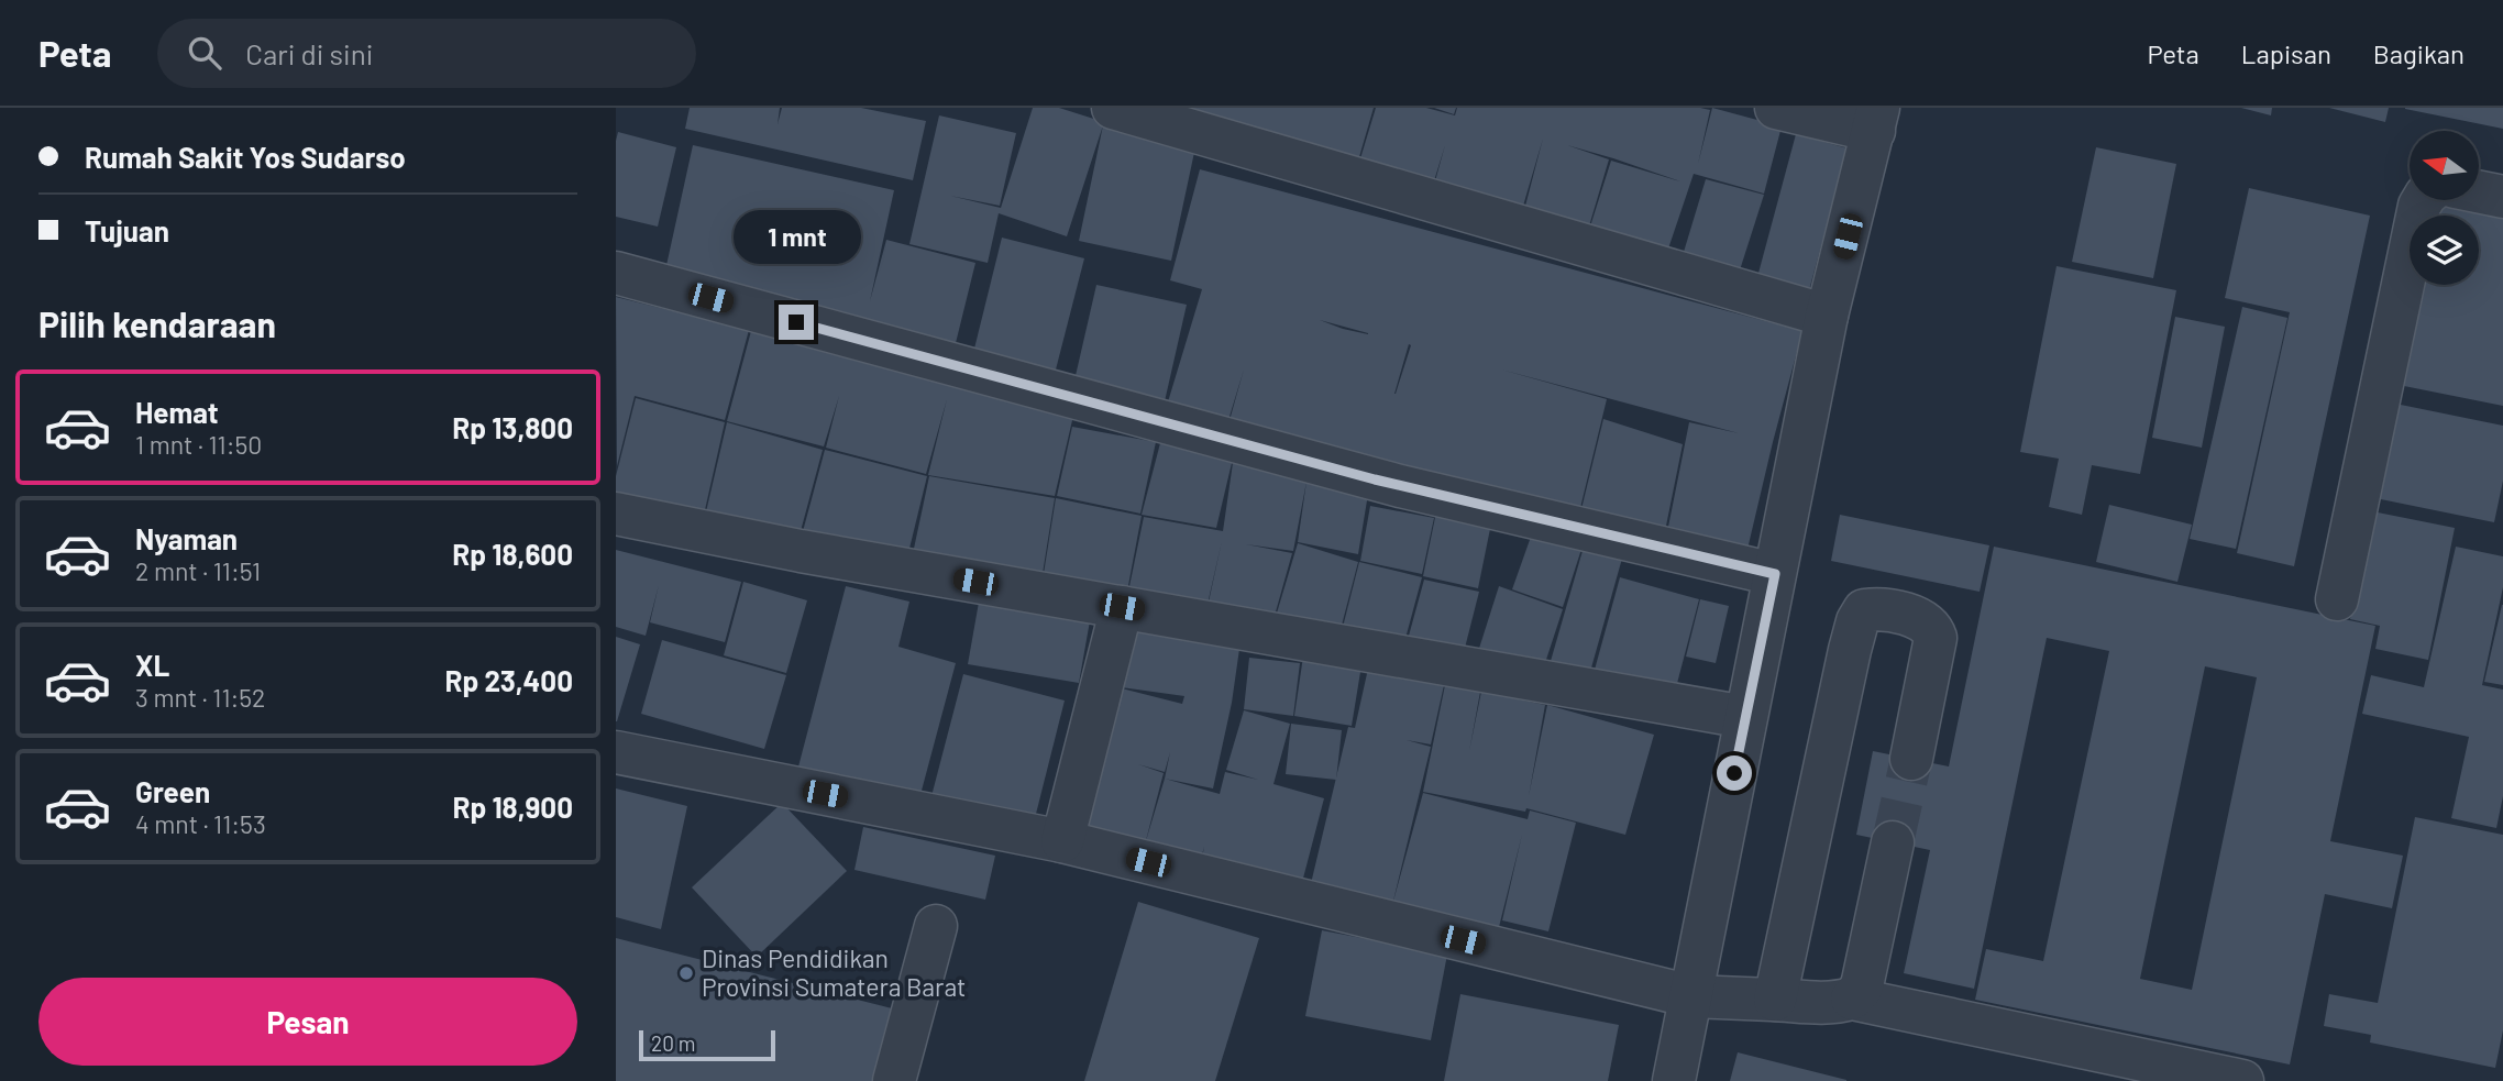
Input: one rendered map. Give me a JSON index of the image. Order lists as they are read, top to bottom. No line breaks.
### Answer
{"places":["Dinas Pendidikan Provinsi Sumatera Barat"],"scale_bar":"20 m","north":"left","page":{"header":"Peta","search":"Cari di sini","nav":["Peta","Lapisan","Bagikan"],"banner":["Rumah Sakit Yos Sudarso","Tujuan"],"bubble":"1 mnt","heading":"Pilih kendaraan","list":[{"name":"Hemat","note":"1 mnt · 11:50","value":"Rp 13,800"},{"name":"Nyaman","note":"2 mnt · 11:51","value":"Rp 18,600"},{"name":"XL","note":"3 mnt · 11:52","value":"Rp 23,400"},{"name":"Green","note":"4 mnt · 11:53","value":"Rp 18,900"}],"buttons":"Pesan","scale":"20 m"}}
